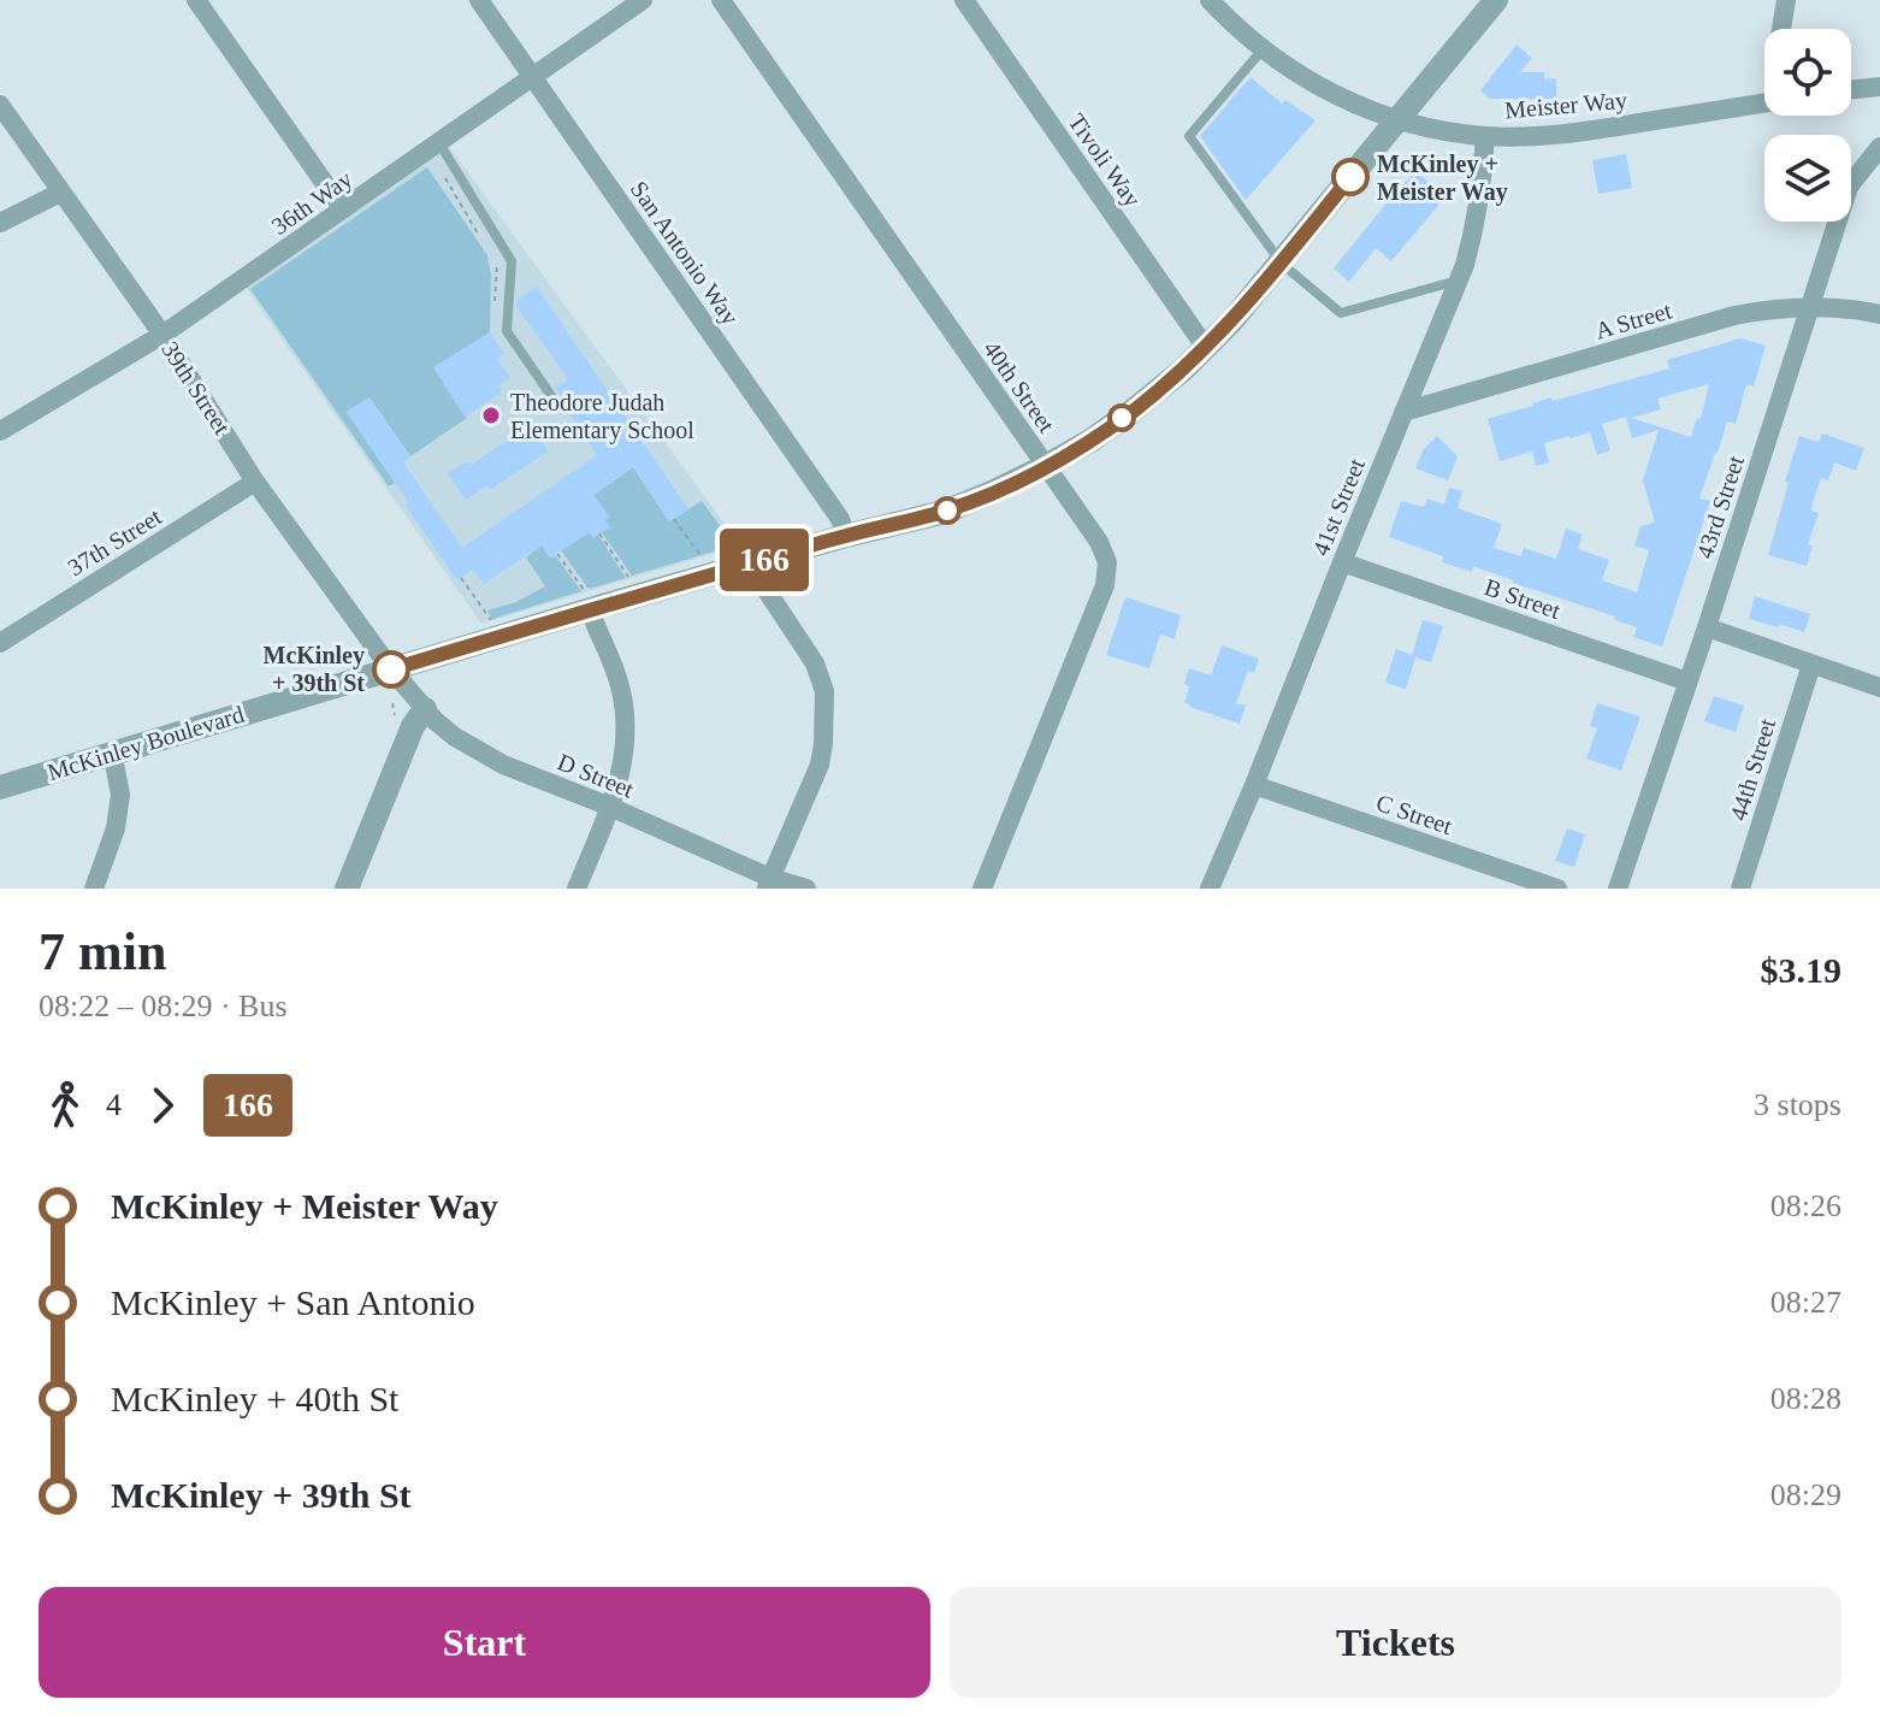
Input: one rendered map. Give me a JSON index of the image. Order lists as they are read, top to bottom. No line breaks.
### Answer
{"streets":{"street":["Meister Way","Tivoli Way","36th Way","San Antonio Way","A Street","40th Street","39th Street","41st Street","43rd Street","37th Street","B Street","McKinley Boulevard","44th Street","D Street","C Street"]},"crossings":[["Meister Way","41st Street"],["Meister Way","McKinley Boulevard"],["Tivoli Way","McKinley Boulevard"],["36th Way","San Antonio Way"],["36th Way","39th Street"],["San Antonio Way","McKinley Boulevard"],["A Street","41st Street"],["A Street","43rd Street"],["40th Street","McKinley Boulevard"],["39th Street","37th Street"],["39th Street","McKinley Boulevard"],["39th Street","D Street"],["41st Street","B Street"],["41st Street","C Street"],["43rd Street","B Street"],["McKinley Boulevard","D Street"]],"places":["McKinley + Meister Way","Theodore Judah Elementary School","McKinley + 39th St"],"lines":["bus line 166"],"page":{"on_map":"166","heading":["7 min","08:22 – 08:29 · Bus","$3.19"],"legs":["4","166","3 stops"],"list":[{"name":"McKinley + Meister Way","value":"08:26"},{"name":"McKinley + San Antonio","value":"08:27"},{"name":"McKinley + 40th St","value":"08:28"},{"name":"McKinley + 39th St","value":"08:29"}],"buttons":["Start","Tickets"]}}
